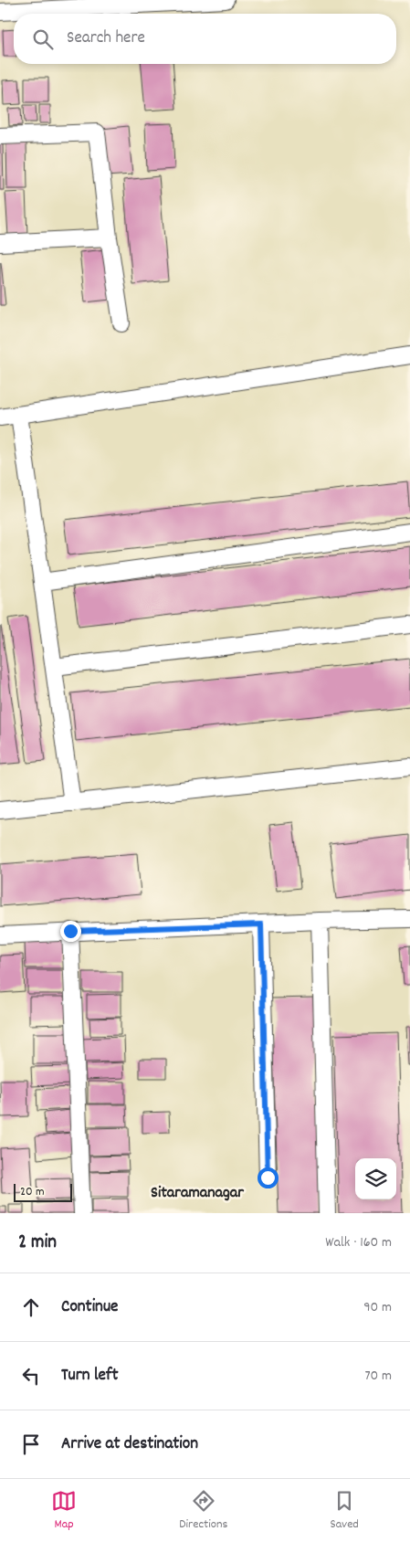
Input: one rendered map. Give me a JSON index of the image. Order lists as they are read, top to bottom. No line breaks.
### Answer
{"districts":["Sitaramanagar"],"scale_bar":"20 m","page":{"search":"Search here","scale":"20 m","heading":["2 min","Walk · 160 m"],"list":[["Continue","90 m"],["Turn left","70 m"],"Arrive at destination"],"nav":["Map","Directions","Saved"]}}
